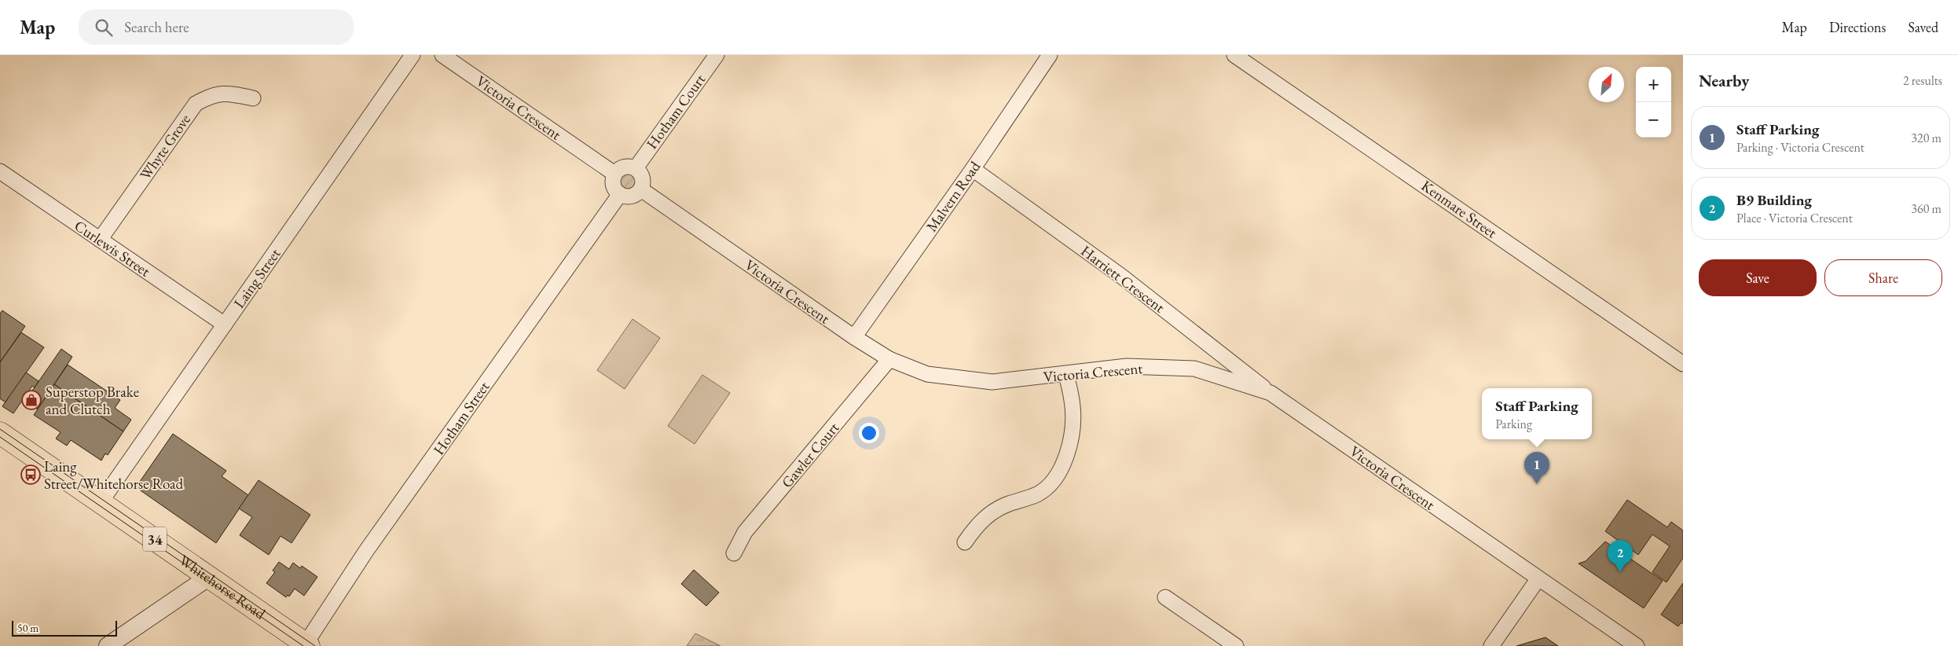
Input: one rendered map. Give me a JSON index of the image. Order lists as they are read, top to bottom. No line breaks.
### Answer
{"streets":{"main road":["34","Whitehorse Road"],"street":["Victoria Crescent","Hotham Court","Whyte Grove","Malvern Road","Kenmare Street","Curlewis Street","Laing Street","Harriett Crescent","Hotham Street","Gawler Court"]},"crossings":[["Victoria Crescent","Hotham Court"],["Victoria Crescent","Malvern Road"],["Victoria Crescent","Harriett Crescent"],["Victoria Crescent","Hotham Street"],["Victoria Crescent","Gawler Court"],["Hotham Court","Hotham Street"],["Whyte Grove","Curlewis Street"],["Malvern Road","Harriett Crescent"],["Curlewis Street","Laing Street"],["Laing Street","Whitehorse Road"],["Hotham Street","Whitehorse Road"]],"places":{"shop":["Superstop Brake and Clutch"],"bus stop":["Laing Street/Whitehorse Road"]},"scale_bar":"50 m","north":"top right","page":{"header":"Map","search":"Search here","nav":["Map","Directions","Saved"],"heading":["Nearby","2 results"],"map_buttons":["+","−"],"list":[{"mark":"1","name":"Staff Parking","note":"Parking · Victoria Crescent","value":"320 m"},{"mark":"2","name":"B9 Building","note":"Place · Victoria Crescent","value":"360 m"}],"buttons":["Save","Share"],"popup":["Staff Parking","Parking"],"pins":["1","2"],"scale":"50 m"}}
